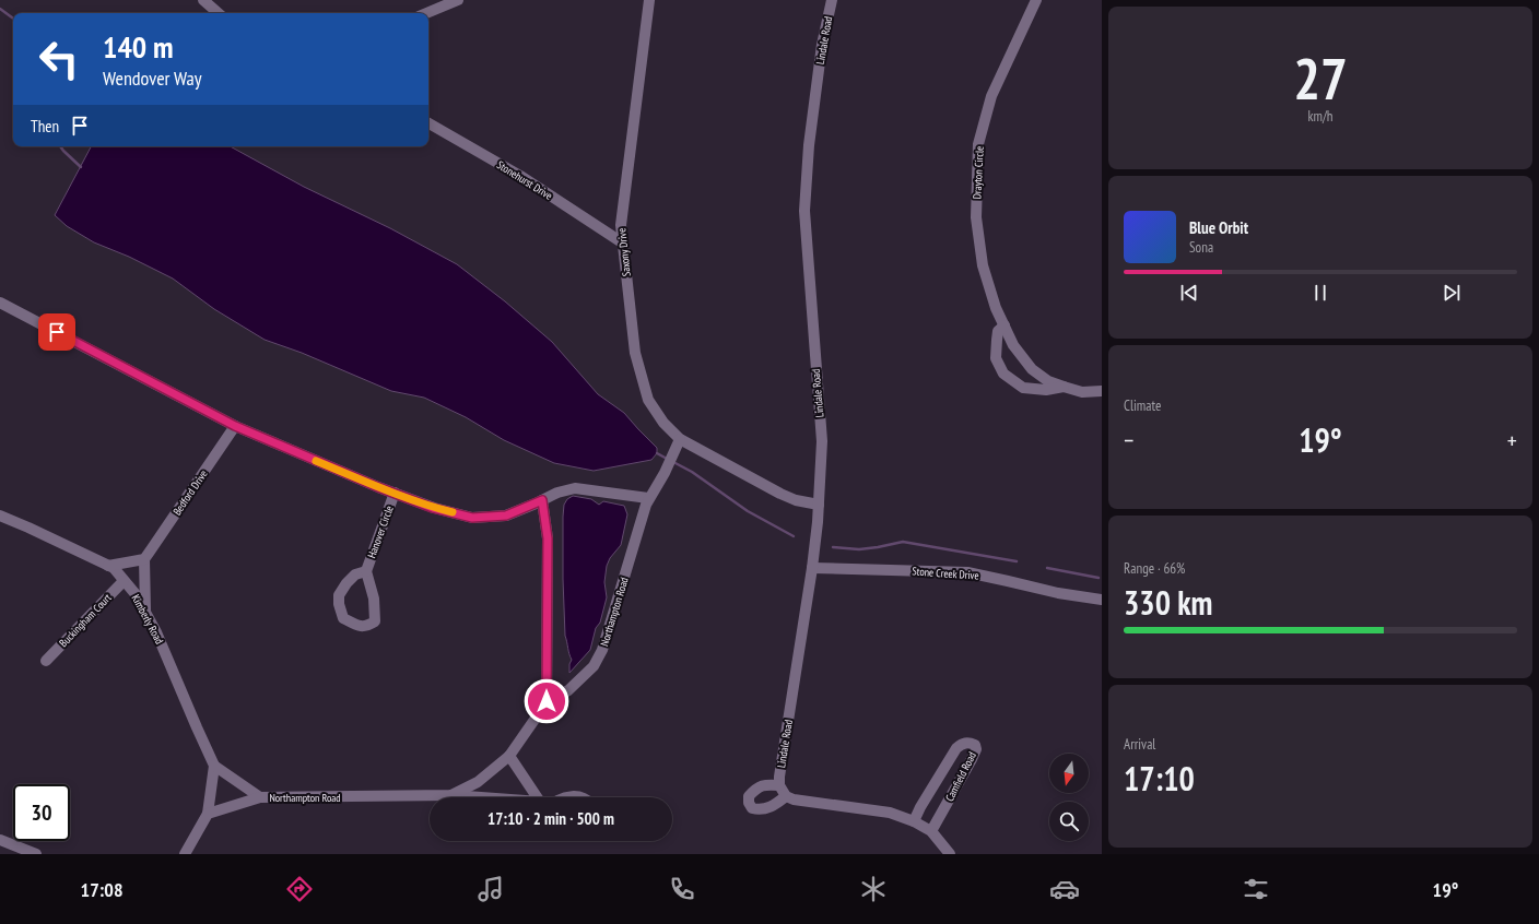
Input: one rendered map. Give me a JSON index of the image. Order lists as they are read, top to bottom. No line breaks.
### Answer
{"streets":{"street":["Lindale Road","Drayton Circle","Stonehurst Drive","Saxony Drive","Bedford Drive","Hanover Circle","Stone Creek Drive","Northampton Road","Kimberly Road","Buckingham Court","Camfield Road"]},"crossings":[["Lindale Road","Stone Creek Drive"],["Stonehurst Drive","Saxony Drive"],["Saxony Drive","Northampton Road"],["Kimberly Road","Buckingham Court"]],"north":"bottom","page":{"tile":[["27","km/h"],"Climate",["Range · 66%","330 km"],["Arrival","17:10"]],"turn":["140 m","Wendover Way"],"then":"Then","song":["Blue Orbit","Sona"],"heat":["−","19°","+"],"limit":"30","trip":"17:10 · 2 min · 500 m","tabs":["17:08","19°"]}}
